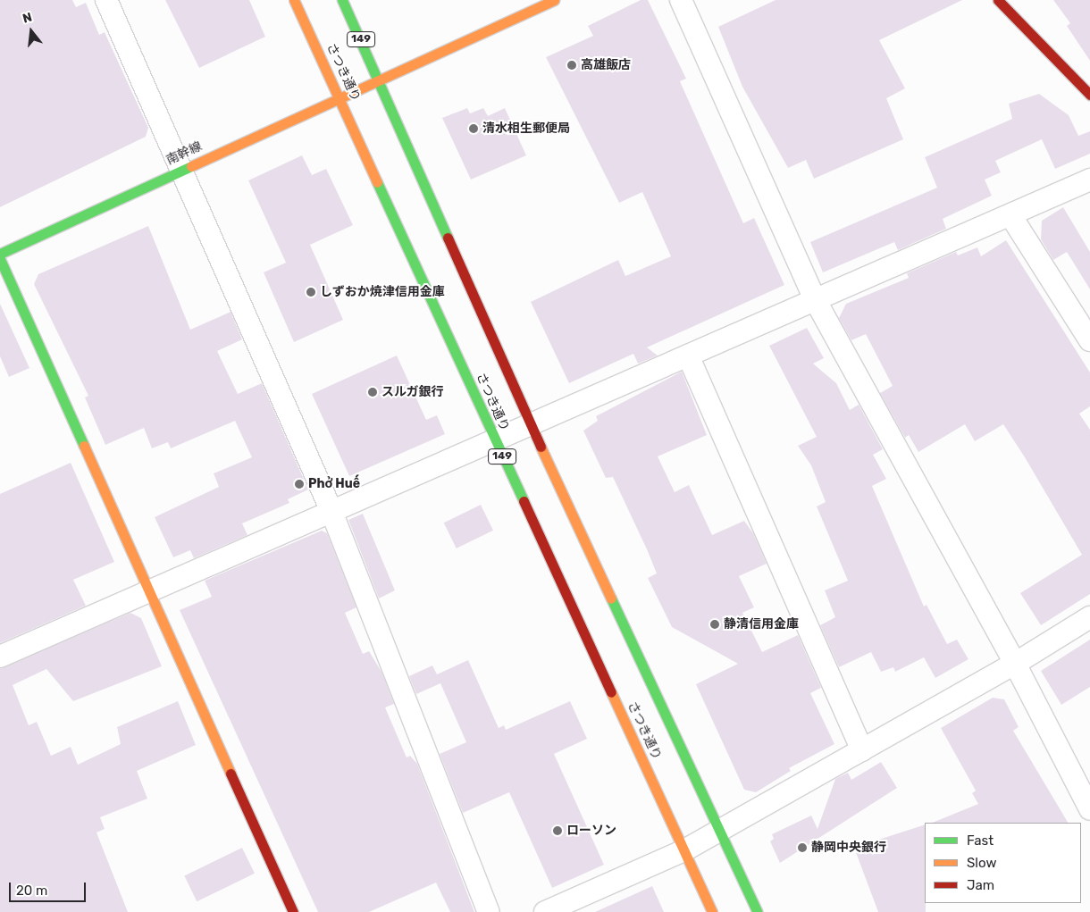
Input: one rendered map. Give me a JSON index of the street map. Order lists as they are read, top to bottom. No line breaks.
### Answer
{"streets":{"main road":["149","さつき通り","南幹線"]},"crossings":[["さつき通り","南幹線"]],"places":["高雄飯店","清水相生郵便局","しずおか焼津信用金庫","スルガ銀行","Phở Huế","静清信用金庫","ローソン","静岡中央銀行"],"legend":["Fast","Slow","Jam"],"scale_bar":"20 m","north":"top"}
